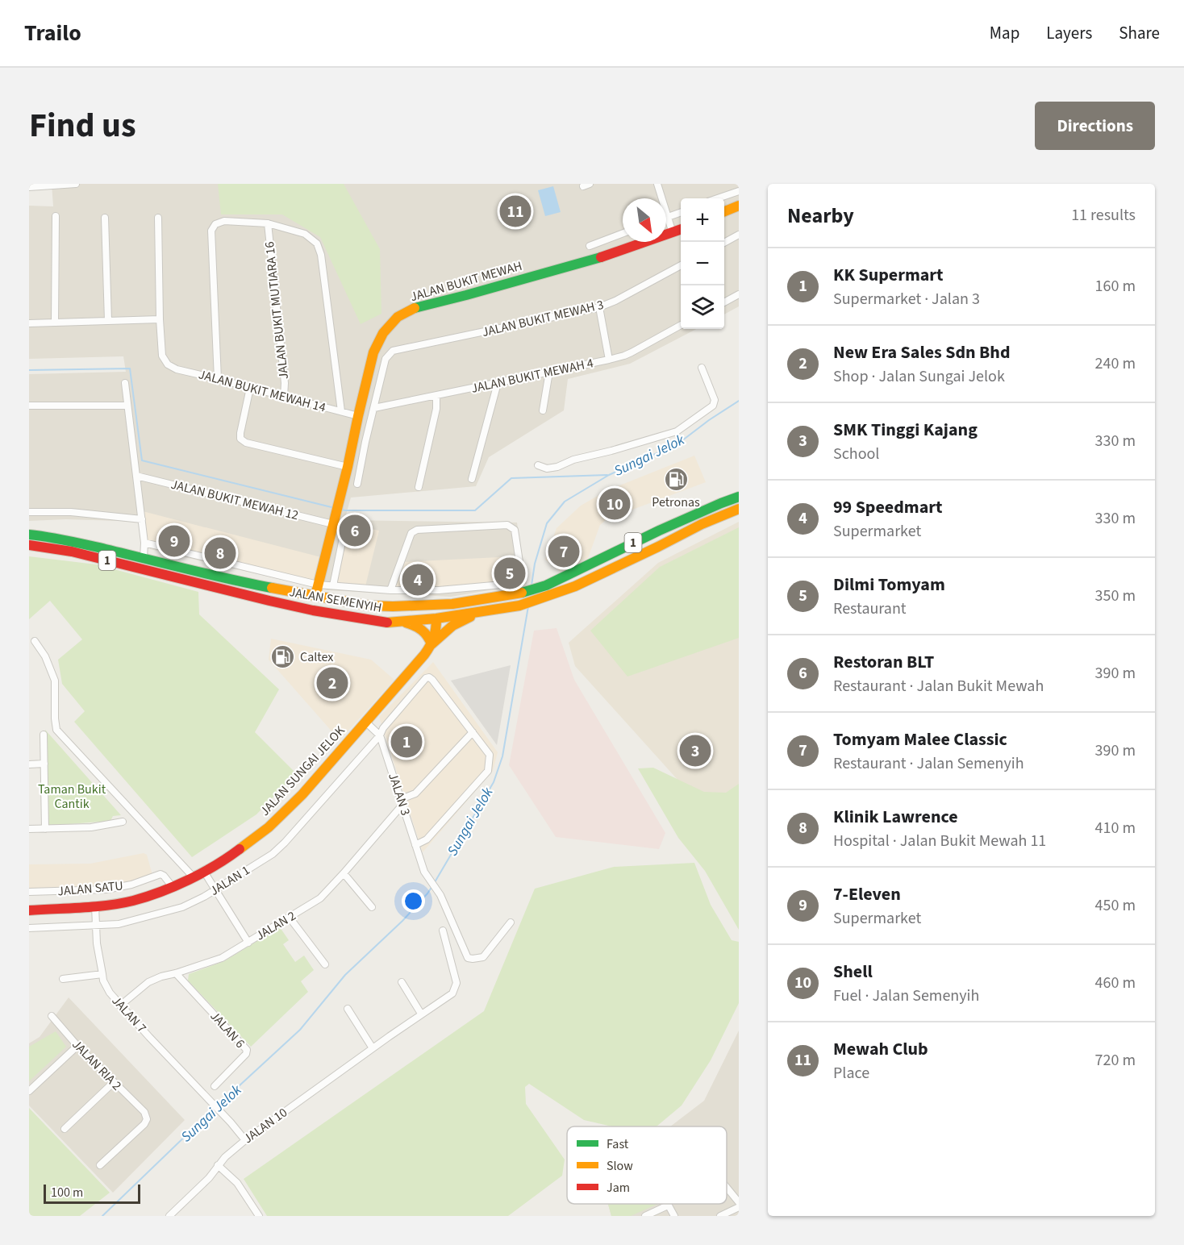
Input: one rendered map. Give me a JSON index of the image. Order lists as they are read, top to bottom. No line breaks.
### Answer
{"streets":{"main road":["JALAN BUKIT MEWAH","1","JALAN SEMENYIH","JALAN SUNGAI JELOK"],"street":["JALAN BUKIT MUTIARA 16","JALAN BUKIT MEWAH 3","JALAN BUKIT MEWAH 4","JALAN BUKIT MEWAH 14","JALAN BUKIT MEWAH 12","JALAN 3","JALAN 1","JALAN SATU","JALAN 2","JALAN 7","JALAN 6","JALAN RIA 2","JALAN 10"]},"crossings":[["JALAN BUKIT MEWAH","JALAN BUKIT MEWAH 14"],["JALAN BUKIT MEWAH","JALAN BUKIT MEWAH 12"],["JALAN BUKIT MEWAH","JALAN SEMENYIH"],["JALAN BUKIT MUTIARA 16","JALAN BUKIT MEWAH 14"],["JALAN BUKIT MEWAH 3","JALAN BUKIT MEWAH 4"],["JALAN SEMENYIH","JALAN SUNGAI JELOK"],["JALAN SUNGAI JELOK","JALAN 3"],["JALAN SUNGAI JELOK","JALAN SATU"],["JALAN SUNGAI JELOK","JALAN 7"],["JALAN 3","JALAN 1"],["JALAN 3","JALAN 2"],["JALAN 1","JALAN 7"],["JALAN 2","JALAN 7"],["JALAN 2","JALAN 6"],["JALAN 7","JALAN 10"]],"water":["Sungai Jelok"],"parks":["Taman Bukit Cantik"],"places":{"fuel station":["Petronas","Caltex"]},"legend":["Fast","Slow","Jam"],"scale_bar":"100 m","north":"bottom right","page":{"header":"Trailo","nav":["Map","Layers","Share"],"title":"Find us","buttons":"Directions","heading":["Nearby","11 results"],"pins":["11","10","6","9","7","8","5","4","2","1","3"],"map_buttons":["+","−"],"list":[{"mark":"1","name":"KK Supermart","note":"Supermarket · Jalan 3","value":"160 m"},{"mark":"2","name":"New Era Sales Sdn Bhd","note":"Shop · Jalan Sungai Jelok","value":"240 m"},{"mark":"3","name":"SMK Tinggi Kajang","note":"School","value":"330 m"},{"mark":"4","name":"99 Speedmart","note":"Supermarket","value":"330 m"},{"mark":"5","name":"Dilmi Tomyam","note":"Restaurant","value":"350 m"},{"mark":"6","name":"Restoran BLT","note":"Restaurant · Jalan Bukit Mewah","value":"390 m"},{"mark":"7","name":"Tomyam Malee Classic","note":"Restaurant · Jalan Semenyih","value":"390 m"},{"mark":"8","name":"Klinik Lawrence","note":"Hospital · Jalan Bukit Mewah 11","value":"410 m"},{"mark":"9","name":"7-Eleven","note":"Supermarket","value":"450 m"},{"mark":"10","name":"Shell","note":"Fuel · Jalan Semenyih","value":"460 m"},{"mark":"11","name":"Mewah Club","note":"Place","value":"720 m"}],"scale":"100 m"}}
